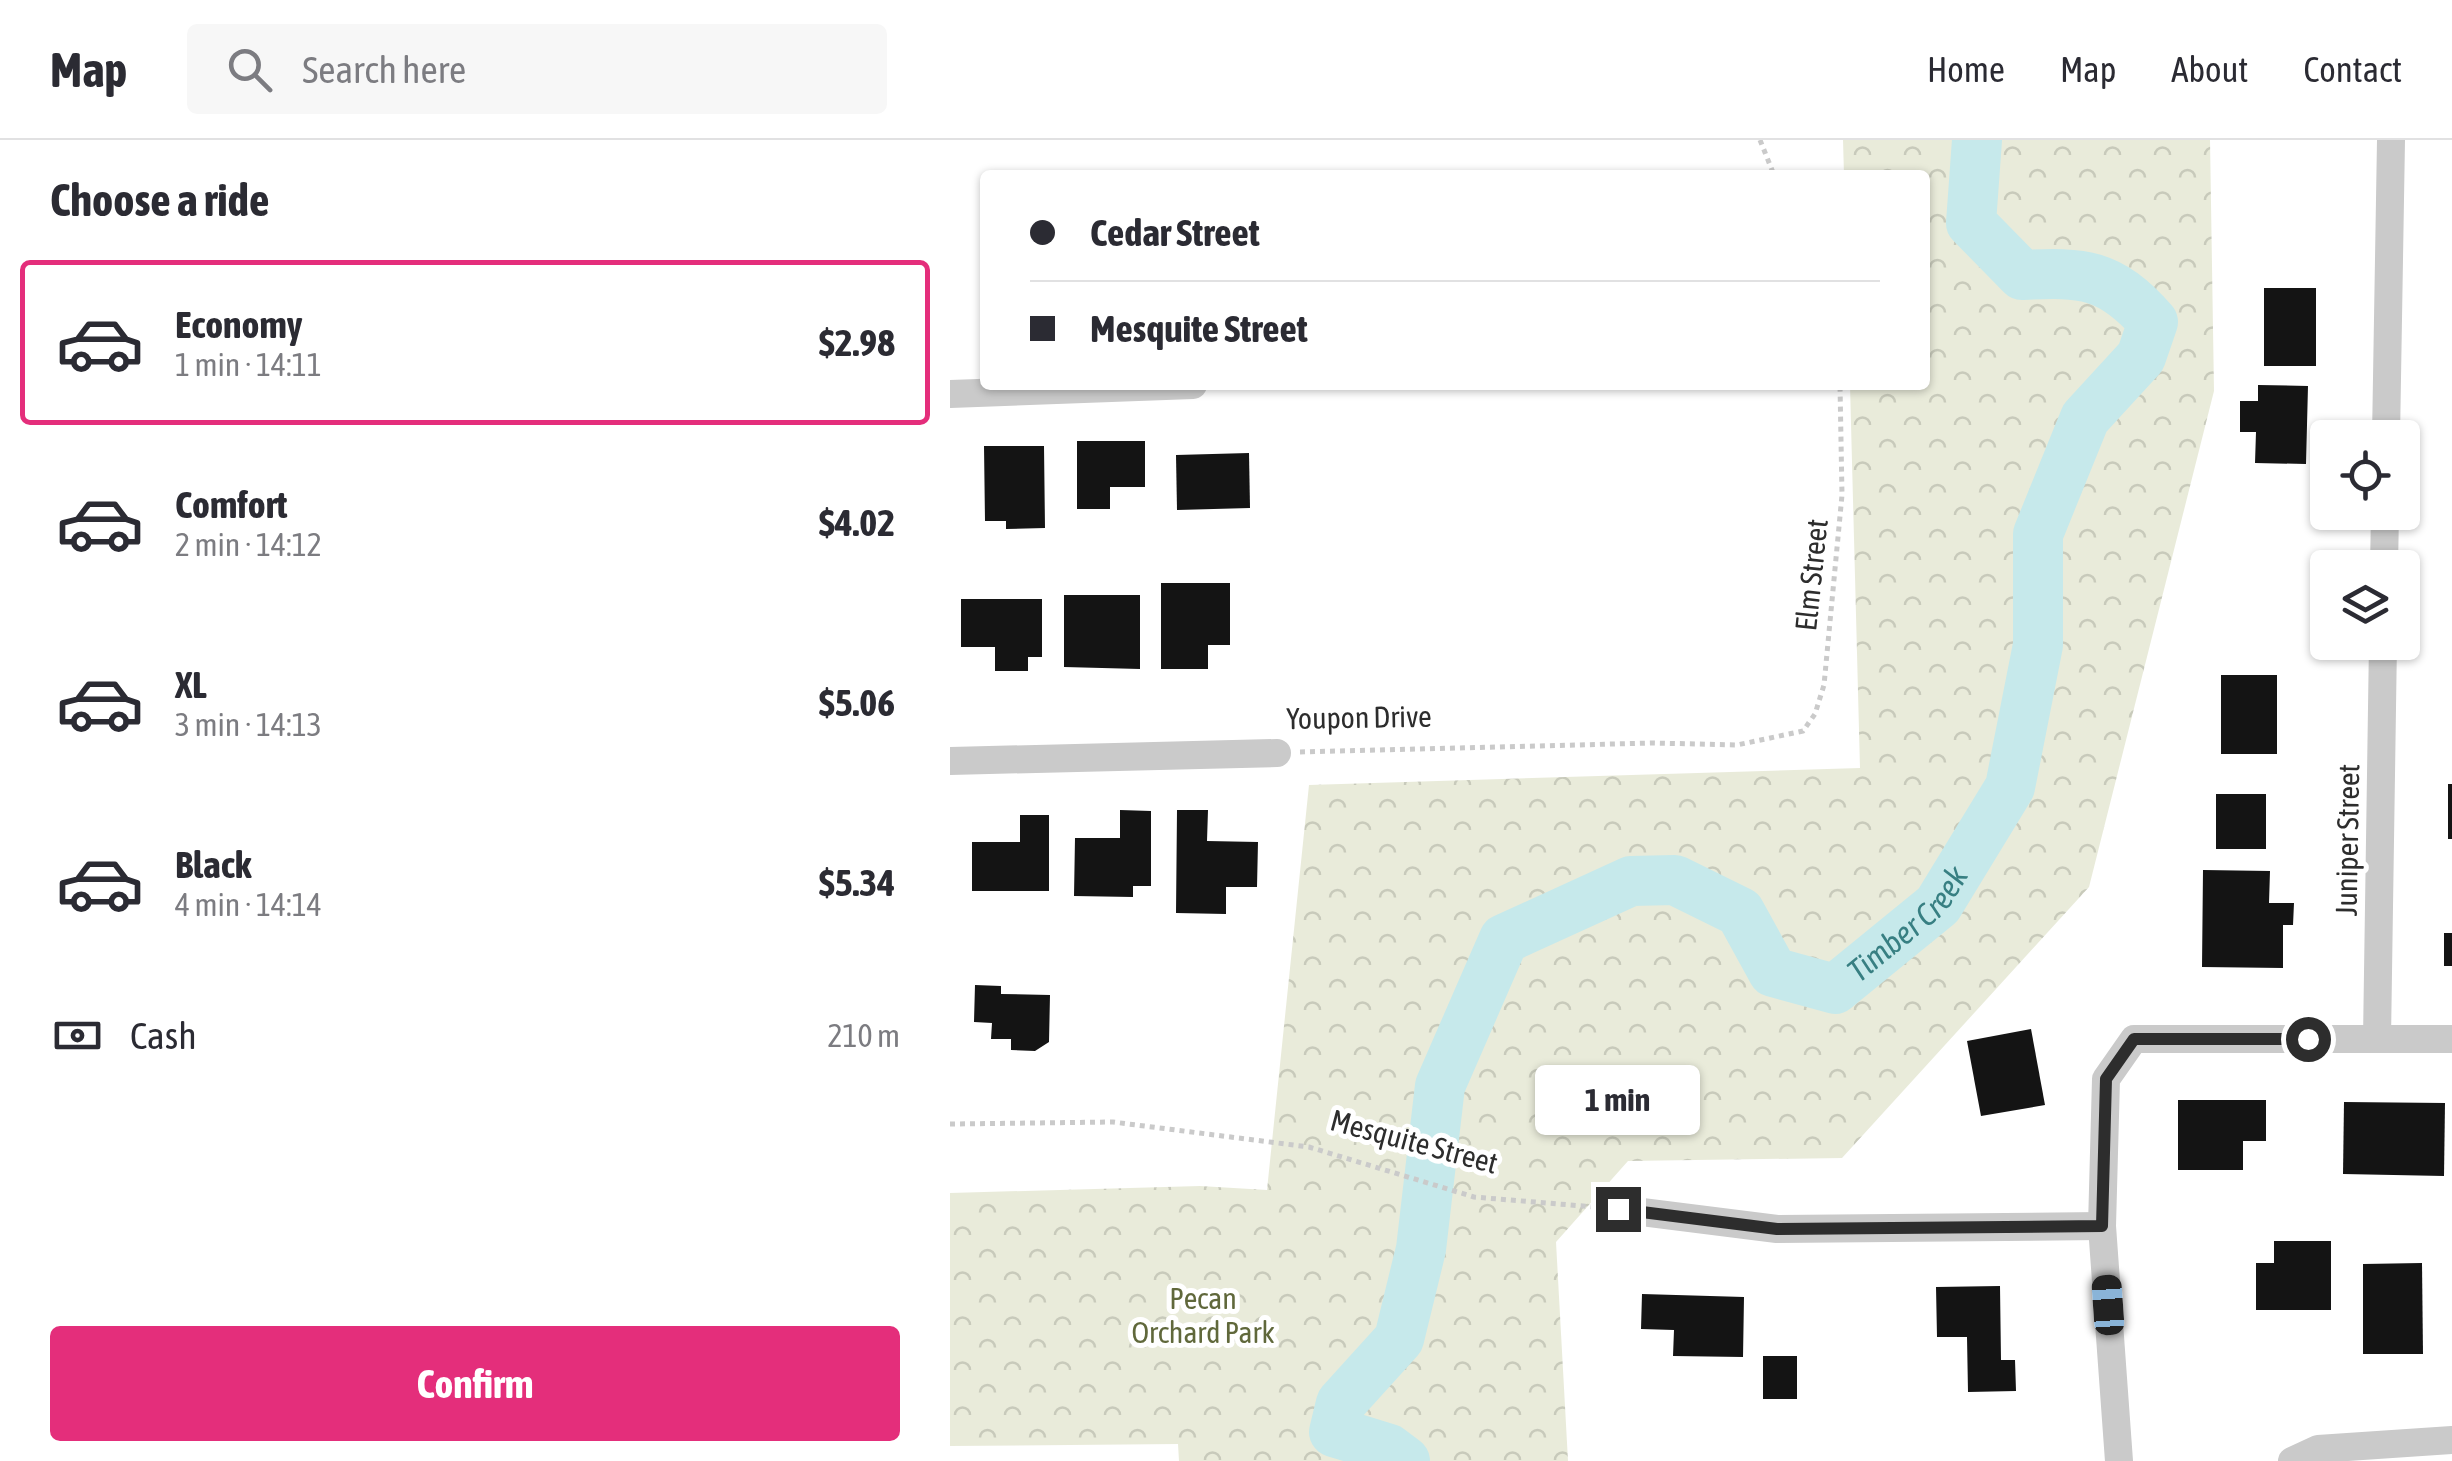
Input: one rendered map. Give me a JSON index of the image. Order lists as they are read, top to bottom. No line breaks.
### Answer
{"streets":{"street":["Youpon Drive","Juniper Street"],"path":["Elm Street","Mesquite Street"]},"crossings":[["Elm Street","Youpon Drive"]],"water":["Timber Creek"],"parks":["Pecan Orchard Park"],"page":{"header":"Map","search":"Search here","nav":["Home","Map","About","Contact"],"heading":"Choose a ride","banner":["Cedar Street","Mesquite Street"],"list":[{"name":"Economy","note":"1 min · 14:11","value":"$2.98"},{"name":"Comfort","note":"2 min · 14:12","value":"$4.02"},{"name":"XL","note":"3 min · 14:13","value":"$5.06"},{"name":"Black","note":"4 min · 14:14","value":"$5.34"}],"pay":["Cash","210 m"],"bubble":"1 min","buttons":"Confirm"}}
